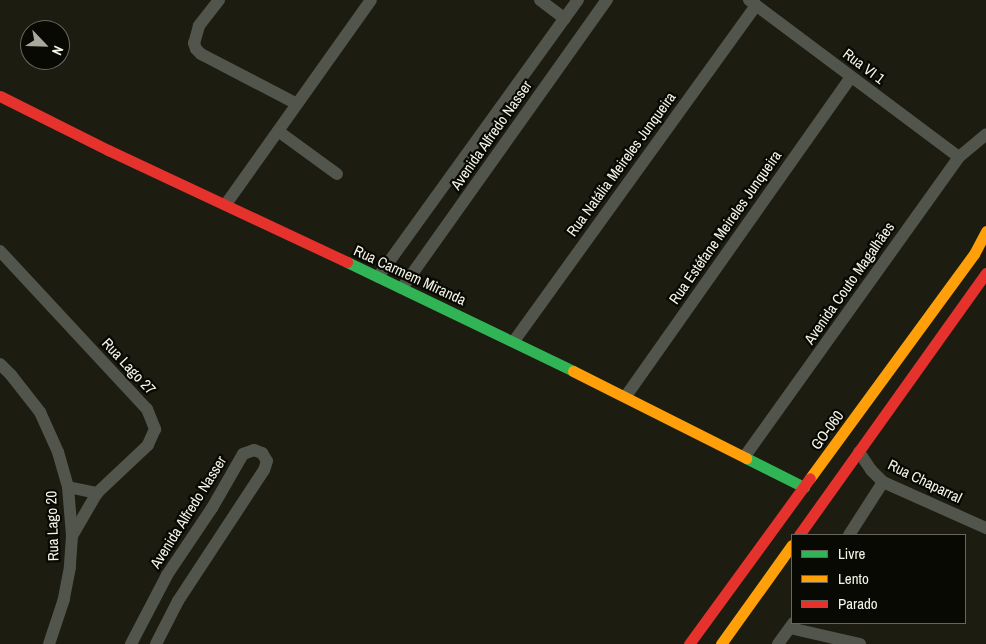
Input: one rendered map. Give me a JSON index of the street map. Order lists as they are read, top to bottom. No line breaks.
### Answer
{"streets":{"main road":["Rua Carmem Miranda","GO-060"],"street":["Rua VI 1","Avenida Alfredo Nasser","Rua Natália Meireles Junqueira","Rua Estéfane Meireles Junqueira","Avenida Couto Magalhães","Rua Lago 27","Rua Chaparral","Rua Lago 20"]},"crossings":[["Rua VI 1","Rua Natália Meireles Junqueira"],["Rua VI 1","Rua Estéfane Meireles Junqueira"],["Rua VI 1","Avenida Couto Magalhães"],["Avenida Alfredo Nasser","Rua Carmem Miranda"],["Rua Natália Meireles Junqueira","Rua Carmem Miranda"],["Rua Estéfane Meireles Junqueira","Rua Carmem Miranda"],["Rua Carmem Miranda","Avenida Couto Magalhães"],["Rua Carmem Miranda","GO-060"],["Rua Lago 27","Rua Lago 20"]],"legend":["Livre","Lento","Parado"],"north":"bottom right"}
